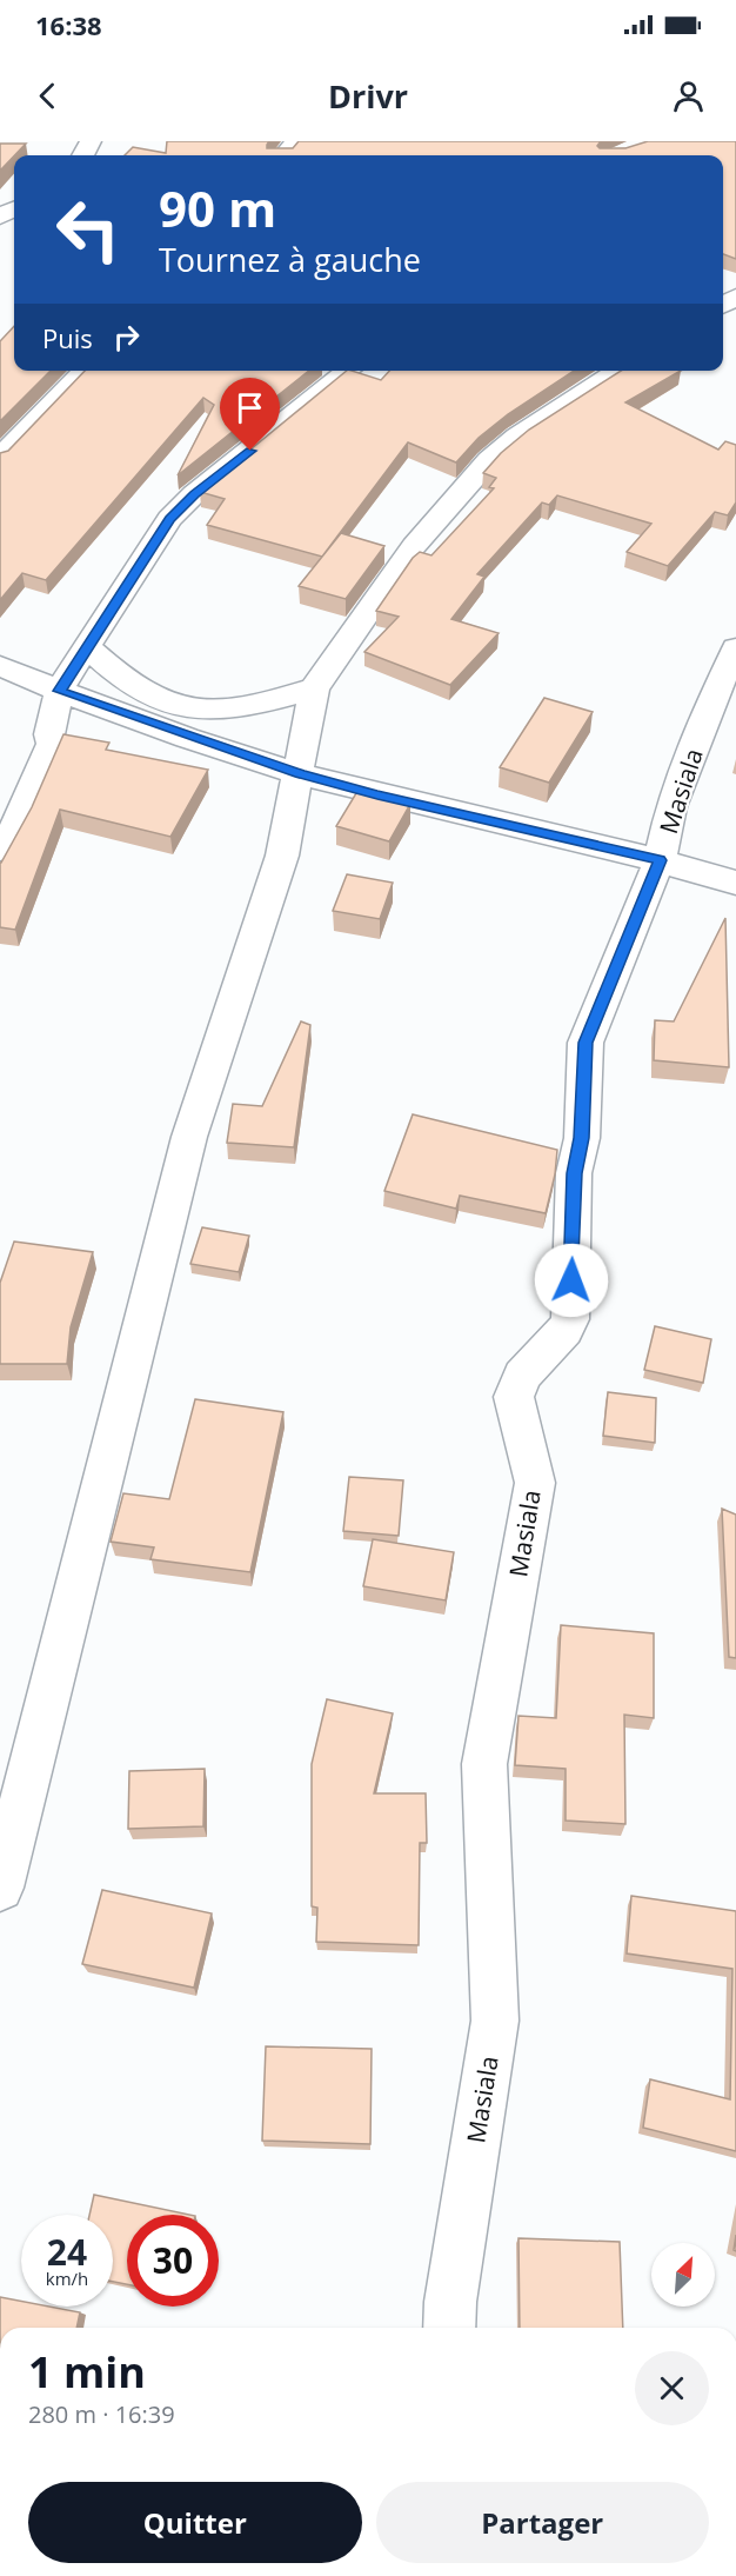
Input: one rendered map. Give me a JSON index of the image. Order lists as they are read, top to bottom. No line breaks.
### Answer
{"streets":{"street":["Masiala"]},"north":"top right","page":{"status":"16:38","header":"Drivr","turn":["90 m","Tournez à gauche"],"then":"Puis","speed":"24 km/h","limit":"30","heading":["1 min","280 m · 16:39"],"buttons":["Quitter","Partager"]}}
